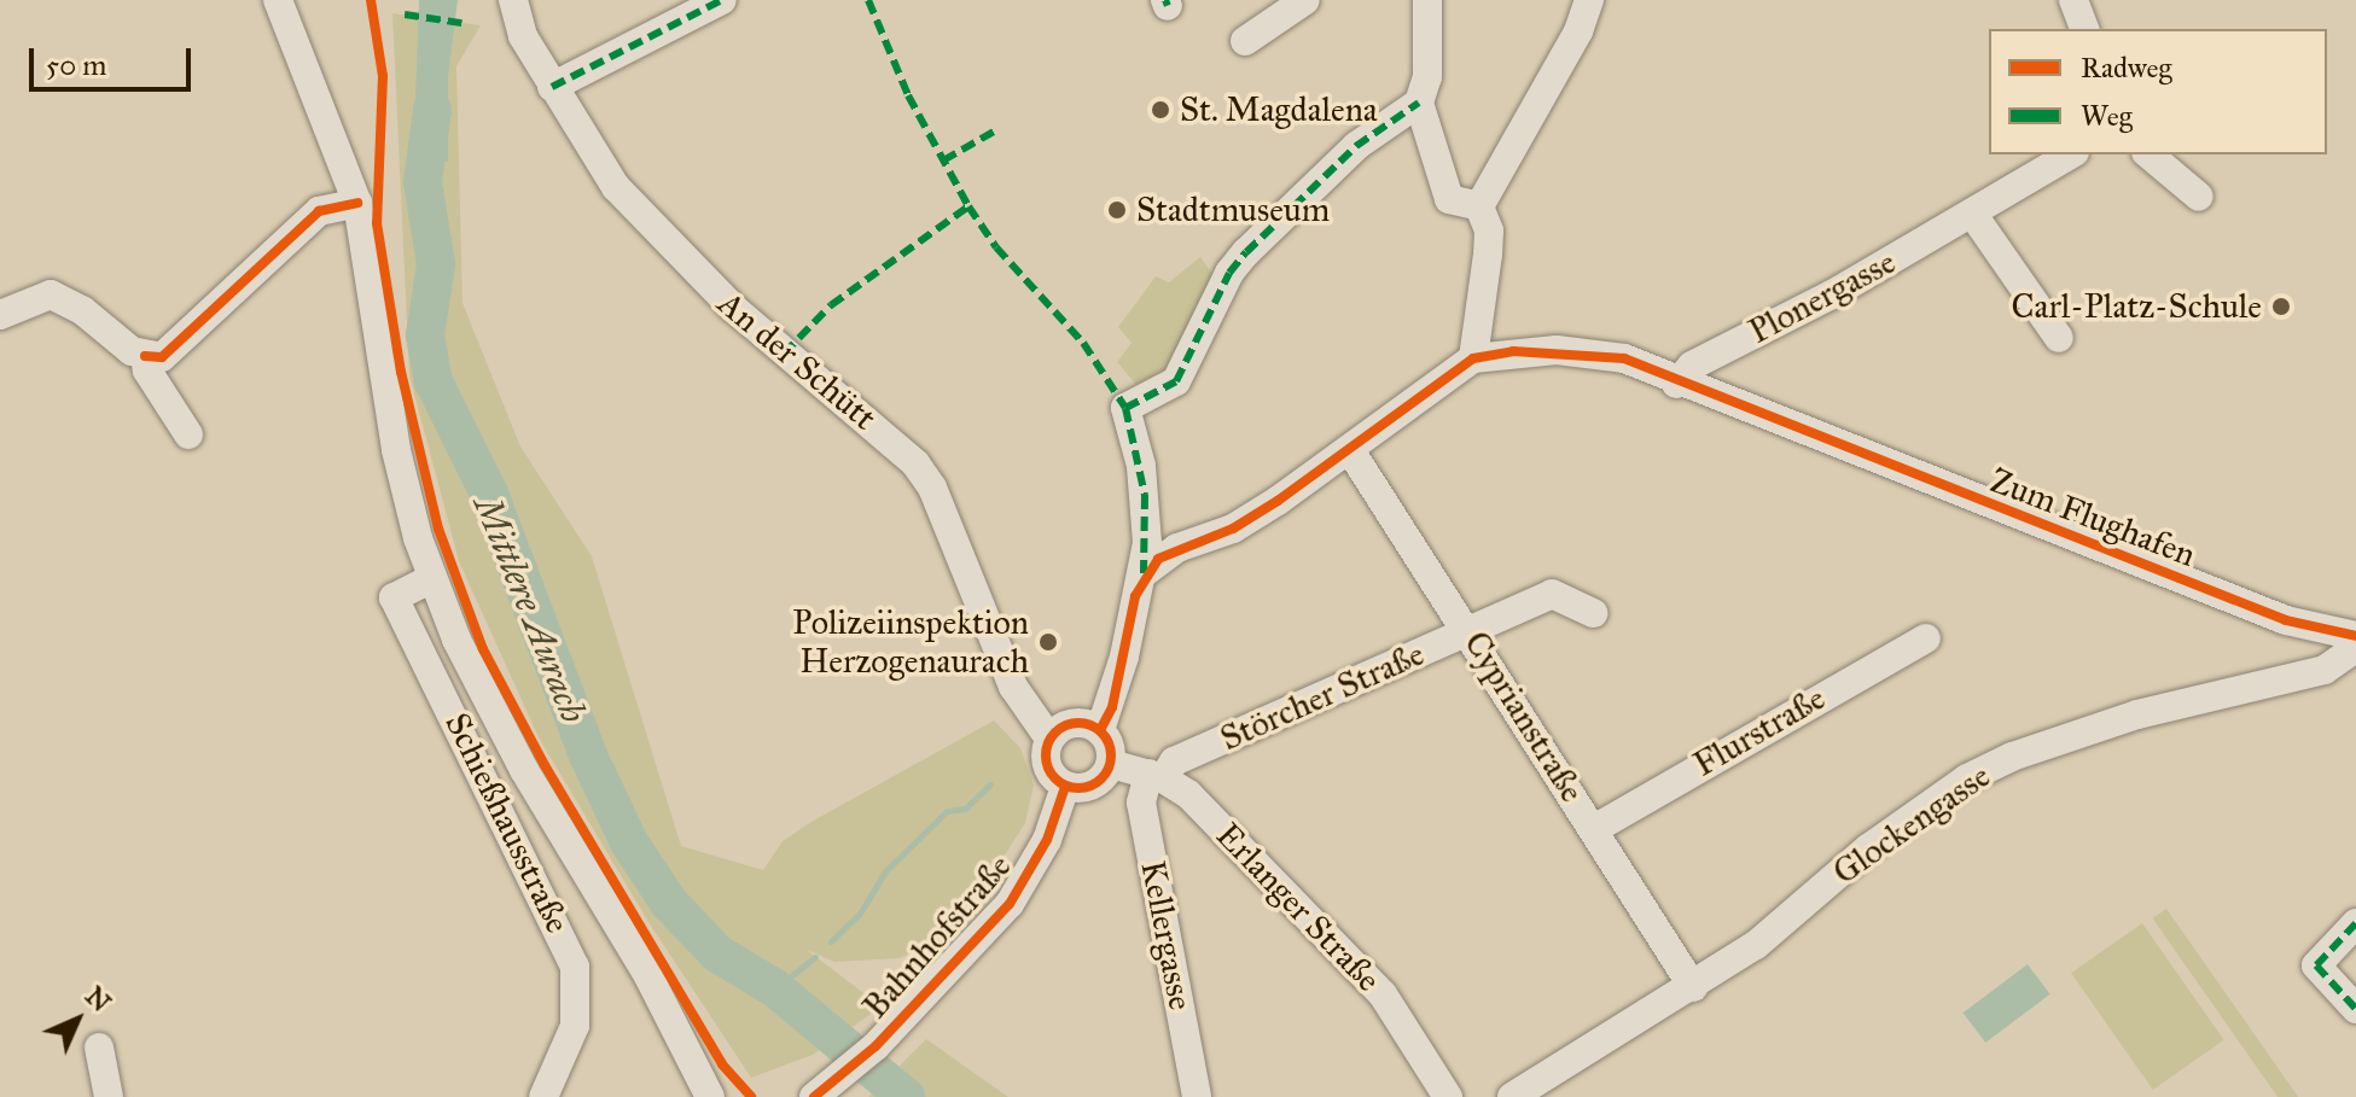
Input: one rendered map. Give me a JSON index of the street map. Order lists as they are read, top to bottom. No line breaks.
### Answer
{"streets":{"street":["Plonergasse","An der Schütt","Zum Flughafen","Störcher Straße","Cyprianstraße","Flurstraße","Schießhausstraße","Glockengasse","Erlanger Straße","Kellergasse","Bahnhofstraße"]},"crossings":[["Plonergasse","Zum Flughafen"],["An der Schütt","Erlanger Straße"],["An der Schütt","Bahnhofstraße"],["Zum Flughafen","Cyprianstraße"],["Störcher Straße","Cyprianstraße"],["Störcher Straße","Erlanger Straße"],["Störcher Straße","Kellergasse"],["Cyprianstraße","Flurstraße"],["Cyprianstraße","Glockengasse"],["Erlanger Straße","Kellergasse"],["Erlanger Straße","Bahnhofstraße"]],"water":["Mittlere Aurach"],"places":["St. Magdalena","Stadtmuseum","Carl-Platz-Schule","Polizeiinspektion Herzogenaurach"],"legend":["Radweg","Weg"],"scale_bar":"50 m","north":"top right"}
